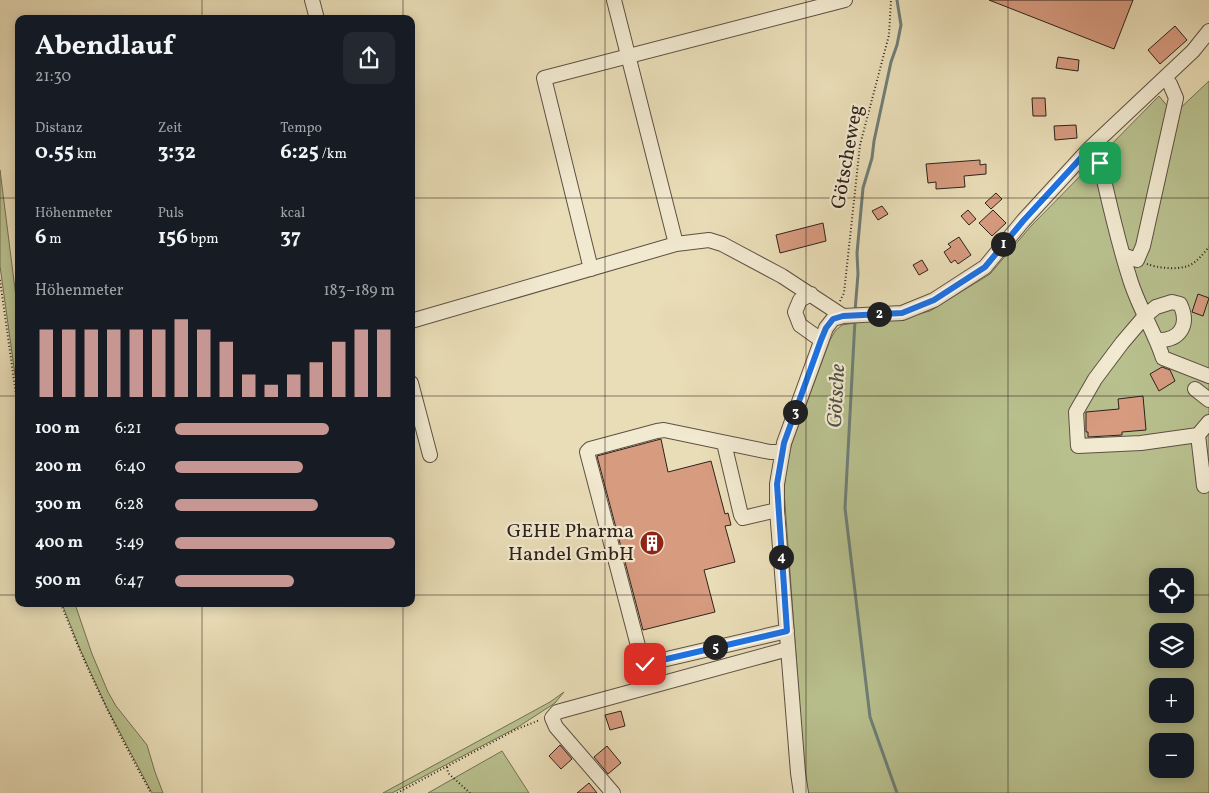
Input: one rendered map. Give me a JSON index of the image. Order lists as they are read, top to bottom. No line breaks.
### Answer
{"streets":{"path":["Götscheweg"]},"water":["Götsche"],"places":{"building":["GEHE Pharma Handel GmbH"]},"page":{"heading":["Abendlauf","21:30"],"stats":[["Distanz","0.55 km"],["Zeit","3:32"],["Tempo","6:25 /km"],["Höhenmeter","6 m"],["Puls","156 bpm"],["kcal","37"]],"pins":["1","2","3","4","5"],"chart":["Höhenmeter","183–189 m"],"list":[{"name":"100 m","note":"6:21"},{"name":"200 m","note":"6:40"},{"name":"300 m","note":"6:28"},{"name":"400 m","note":"5:49"},{"name":"500 m","note":"6:47"}],"map_buttons":["+","−"]}}
